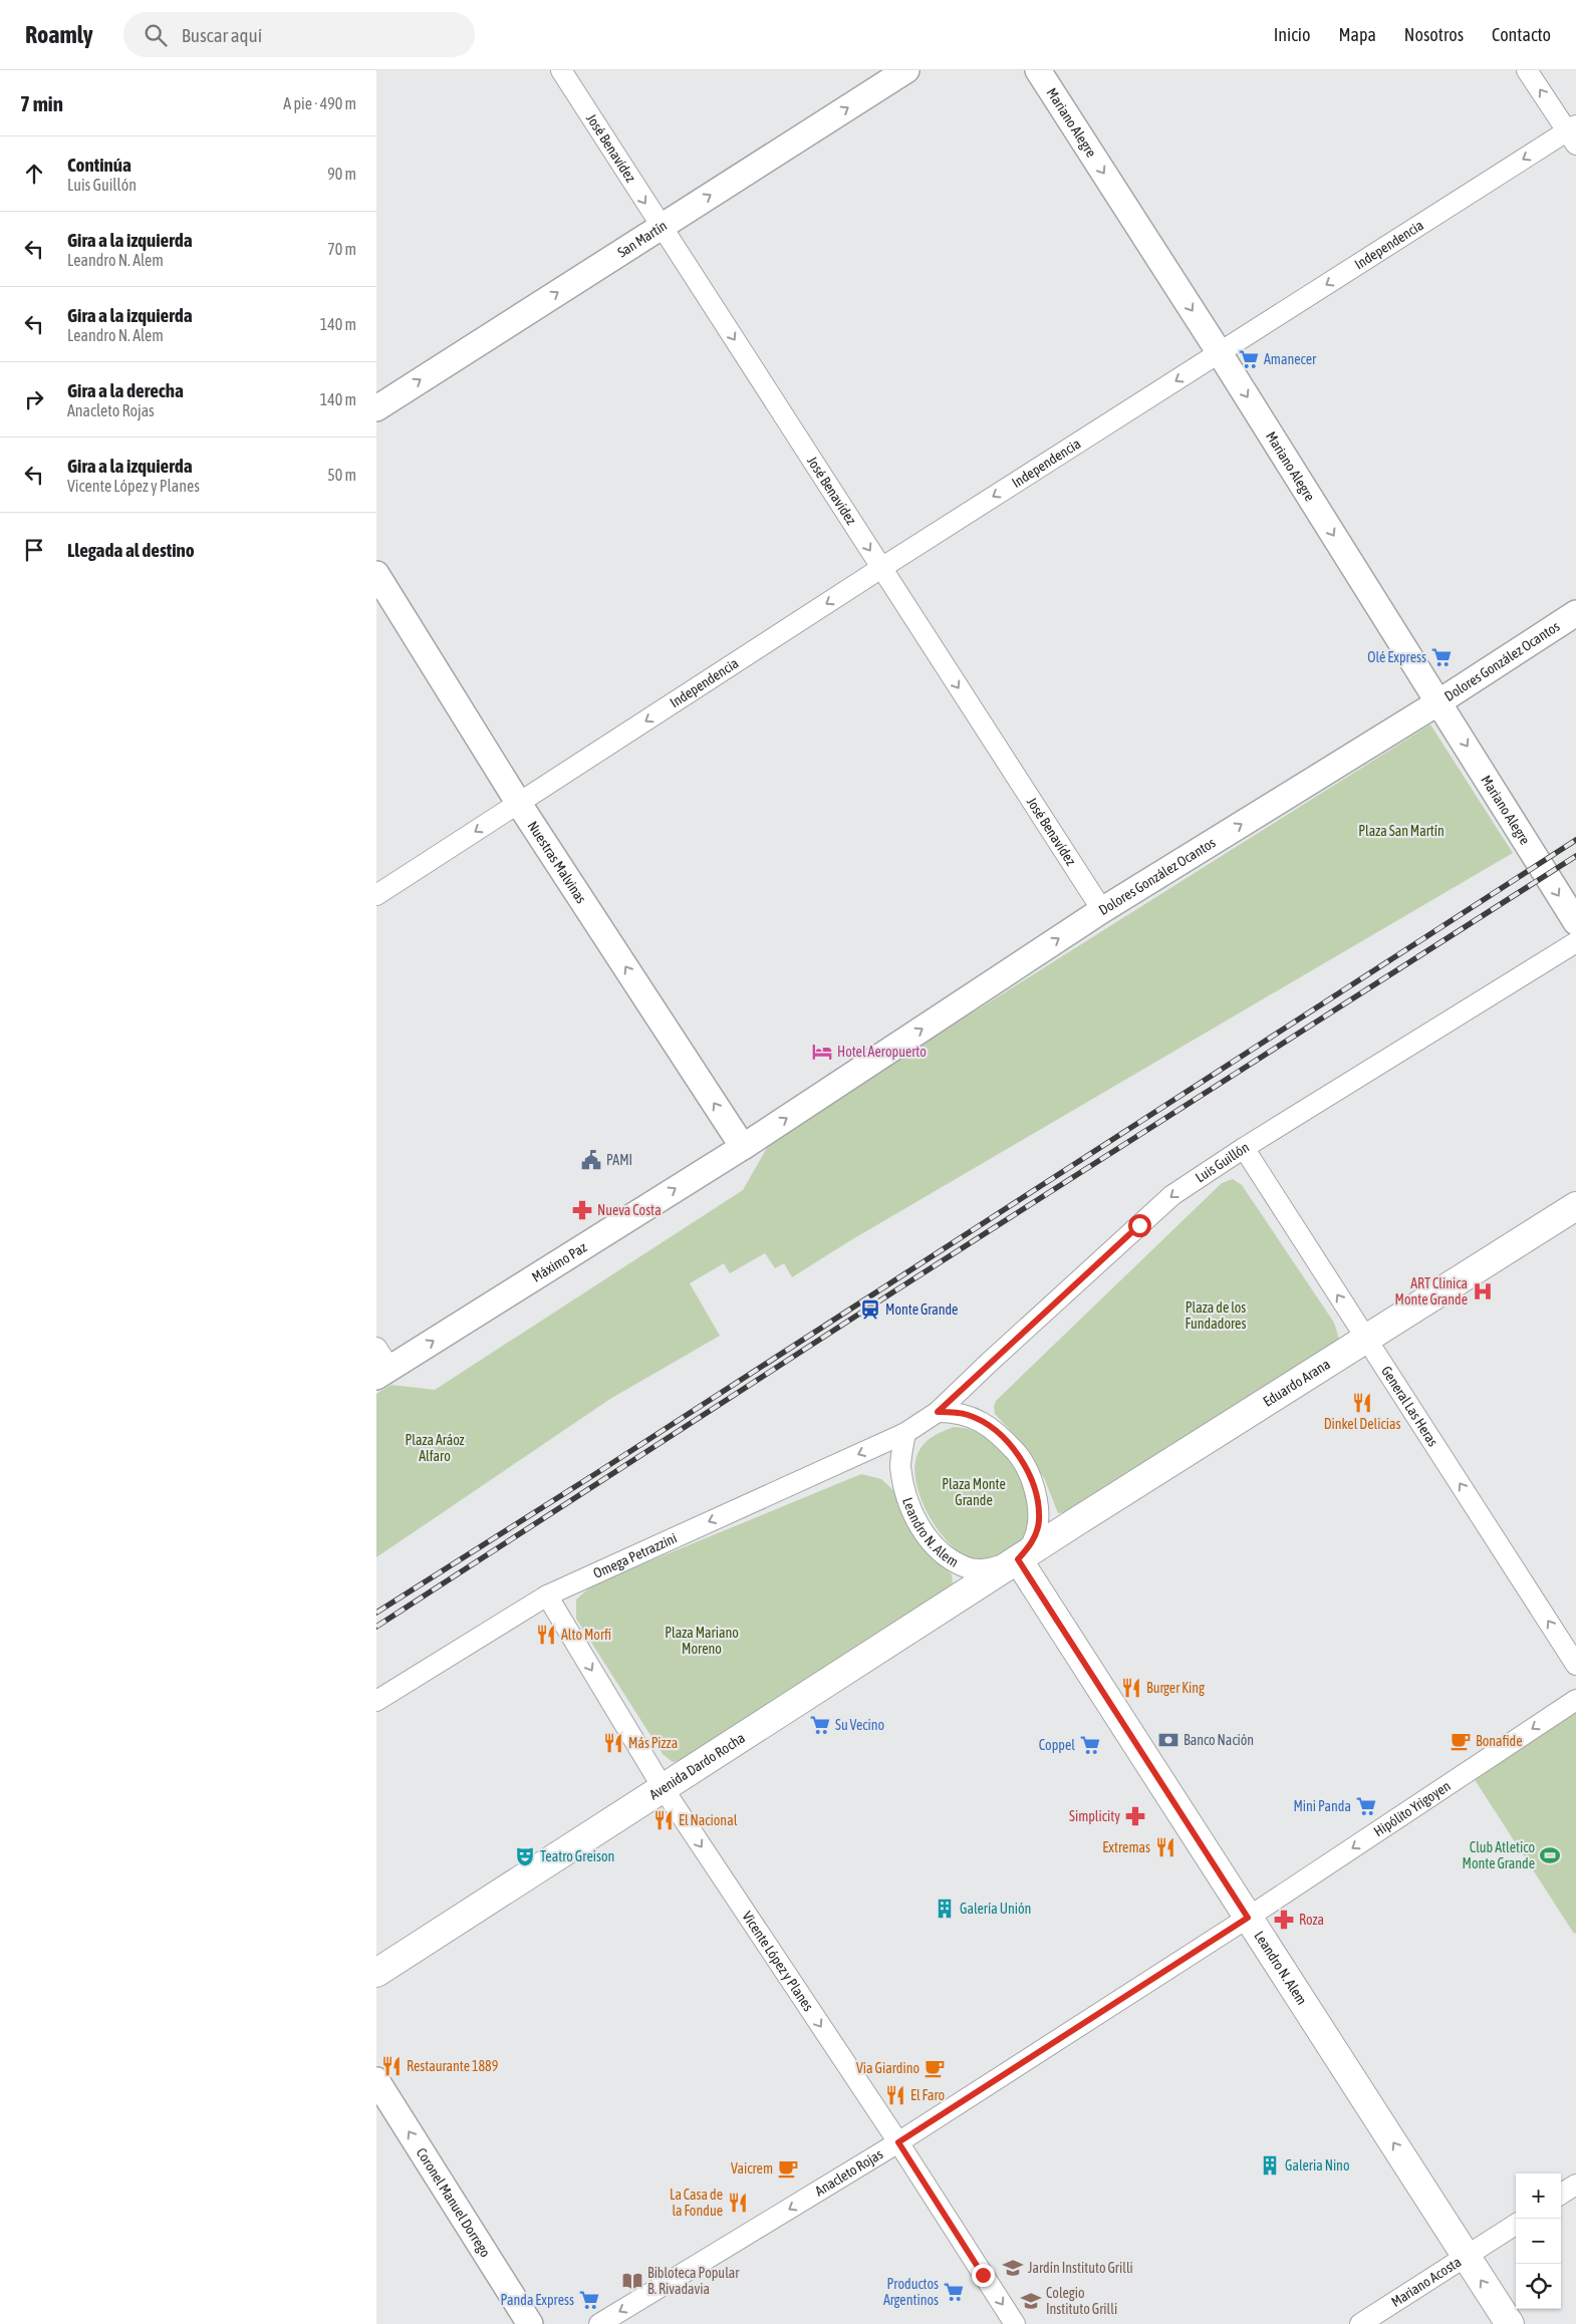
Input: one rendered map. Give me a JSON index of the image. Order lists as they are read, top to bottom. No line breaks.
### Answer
{"streets":{"main road":["Eduardo Arana","Leandro N. Alem","Avenida Dardo Rocha"],"street":["Mariano Alegre","José Benavídez","San Martín","Independencia","Dolores González Ocantos","Nuestras Malvinas","Luis Guillón","Máximo Paz","General Las Heras","Omega Petrazzini","Hipólito Yrigoyen","Vicente López y Planes","Anacleto Rojas","Coronel Manuel Dorrego","Mariano Acosta"]},"crossings":[["Mariano Alegre","Independencia"],["Mariano Alegre","Dolores González Ocantos"],["José Benavídez","San Martín"],["José Benavídez","Independencia"],["José Benavídez","Dolores González Ocantos"],["Independencia","Nuestras Malvinas"],["Dolores González Ocantos","Nuestras Malvinas"],["Dolores González Ocantos","Máximo Paz"],["Nuestras Malvinas","Máximo Paz"],["Luis Guillón","Eduardo Arana"],["Luis Guillón","General Las Heras"],["Luis Guillón","Leandro N. Alem"],["Luis Guillón","Omega Petrazzini"],["Luis Guillón","Avenida Dardo Rocha"],["Eduardo Arana","General Las Heras"],["Eduardo Arana","Leandro N. Alem"],["Eduardo Arana","Omega Petrazzini"],["Eduardo Arana","Avenida Dardo Rocha"],["Leandro N. Alem","Omega Petrazzini"],["Leandro N. Alem","Avenida Dardo Rocha"],["Leandro N. Alem","Hipólito Yrigoyen"],["Leandro N. Alem","Anacleto Rojas"],["Leandro N. Alem","Mariano Acosta"],["Omega Petrazzini","Avenida Dardo Rocha"],["Omega Petrazzini","Vicente López y Planes"],["Avenida Dardo Rocha","Vicente López y Planes"],["Hipólito Yrigoyen","Anacleto Rojas"],["Vicente López y Planes","Anacleto Rojas"]],"one_way":["Mariano Alegre","José Benavídez","San Martín","Independencia","Dolores González Ocantos","Nuestras Malvinas","Luis Guillón","Máximo Paz","General Las Heras","Leandro N. Alem","Omega Petrazzini","Hipólito Yrigoyen","Vicente López y Planes","Anacleto Rojas","Coronel Manuel Dorrego"],"parks":["Plaza San Martín","Plaza de los Fundadores","Plaza Aráoz Alfaro","Plaza Monte Grande","Plaza Mariano Moreno"],"places":{"supermarket":["Amanecer","Olé Express","Su Vecino","Coppel","Mini Panda","Productos Argentinos","Panda Express"],"hotel":["Hotel Aeropuerto"],"public building":["PAMI"],"pharmacy":["Nueva Costa","Simplicity","Roza"],"hospital":["ART Clinica Monte Grande"],"station":["Monte Grande"],"restaurant":["Dinkel Delicias","Alto Morfi","Burger King","Más Pizza","El Nacional","Extremas","Restaurante 1889","El Faro","La Casa de la Fondue"],"bank":["Banco Nación"],"cafe":["Bonafide","Via Giardino","Vaicrem"],"sports":["Club Atletico Monte Grande"],"theatre":["Teatro Greison"],"building":["Galería Unión","Galeria Nino"],"school or university":["Jardín Instituto Grilli","Colegio Instituto Grilli"],"library":["Bibloteca Popular B. Rivadavia"]},"page":{"header":"Roamly","search":"Buscar aquí","nav":["Inicio","Mapa","Nosotros","Contacto"],"heading":["7 min","A pie · 490 m"],"list":[["Continúa","Luis Guillón","90 m"],["Gira a la izquierda","Leandro N. Alem","70 m"],["Gira a la izquierda","Leandro N. Alem","140 m"],["Gira a la derecha","Anacleto Rojas","140 m"],["Gira a la izquierda","Vicente López y Planes","50 m"],"Llegada al destino"],"map_buttons":["+","−"]}}
